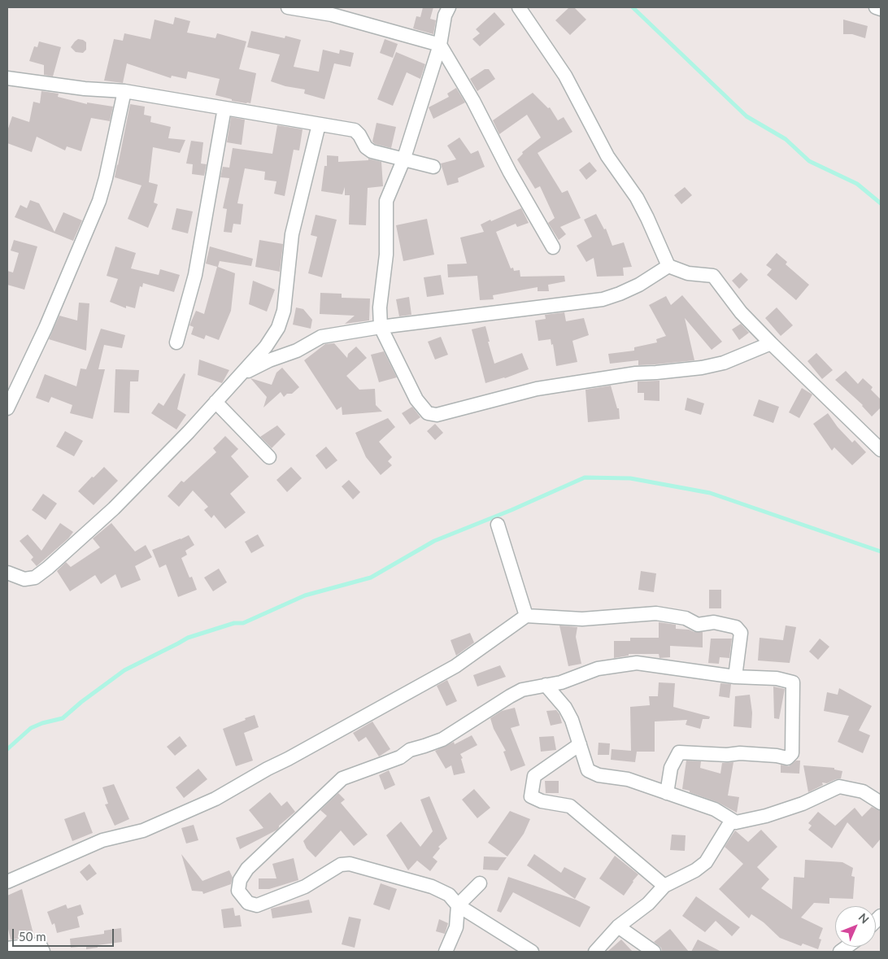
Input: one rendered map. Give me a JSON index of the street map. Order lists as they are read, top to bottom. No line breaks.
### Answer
{"scale_bar":"50 m","north":"top right"}
